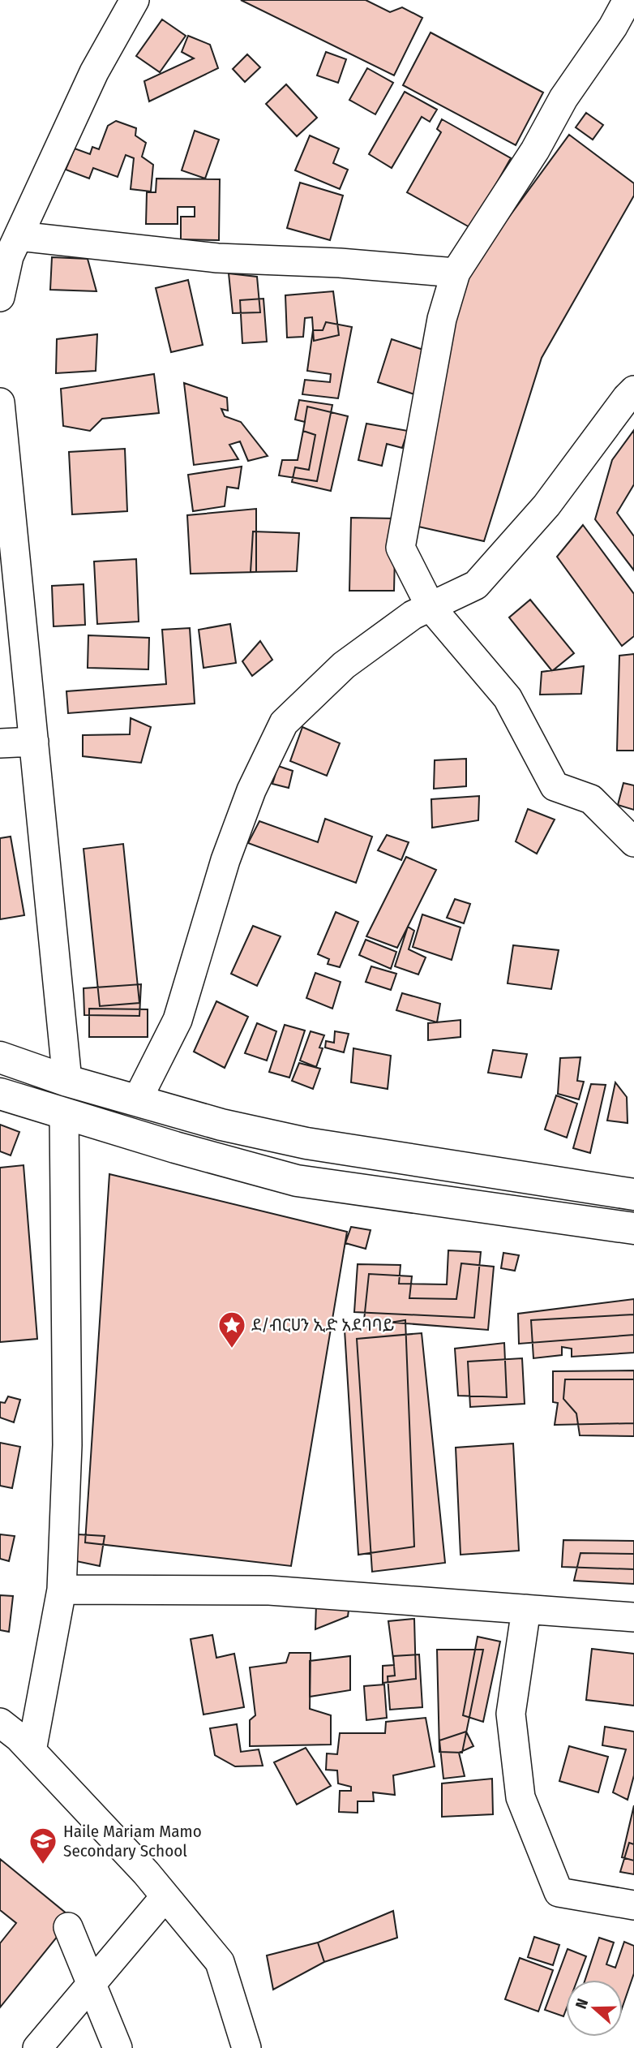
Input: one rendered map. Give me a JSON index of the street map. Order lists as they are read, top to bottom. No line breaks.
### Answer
{"places":{"place":["ደ/ብርሀን ኢድ አደባባይ"],"school or university":["Haile Mariam Mamo Secondary School"]},"north":"left"}
